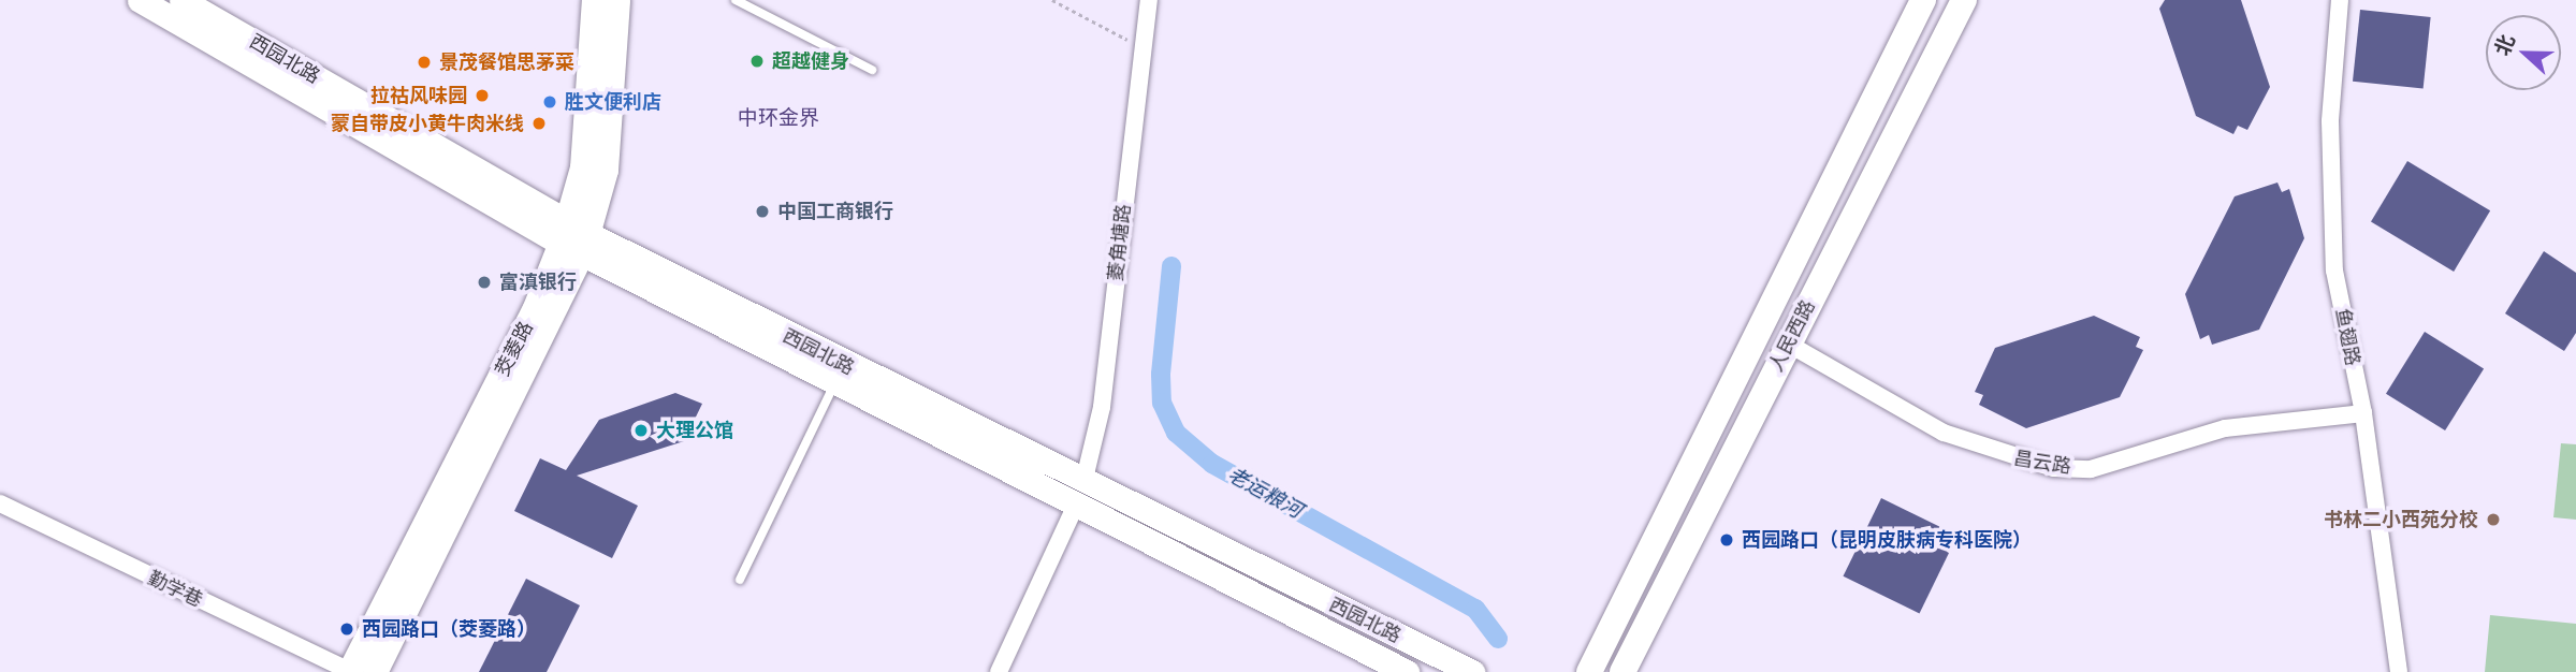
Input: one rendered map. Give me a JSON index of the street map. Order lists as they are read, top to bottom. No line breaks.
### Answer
{"streets":{"main road":["西园北路","人民西路","茭菱路"],"street":["菱角塘路","鱼翅路","昌云路","勤学巷"]},"crossings":[["西园北路","菱角塘路"],["西园北路","茭菱路"],["人民西路","昌云路"],["鱼翅路","昌云路"],["茭菱路","勤学巷"]],"districts":["中环金界"],"water":["老运粮河"],"places":["超越健身","景茂餐馆思茅菜","拉祜风味园","胜文便利店","蒙自带皮小黄牛肉米线","中国工商银行","富滇银行","大理公馆","书林二小西苑分校","西园路口（昆明皮肤病专科医院）","西园路口（茭菱路）"],"north":"left"}
